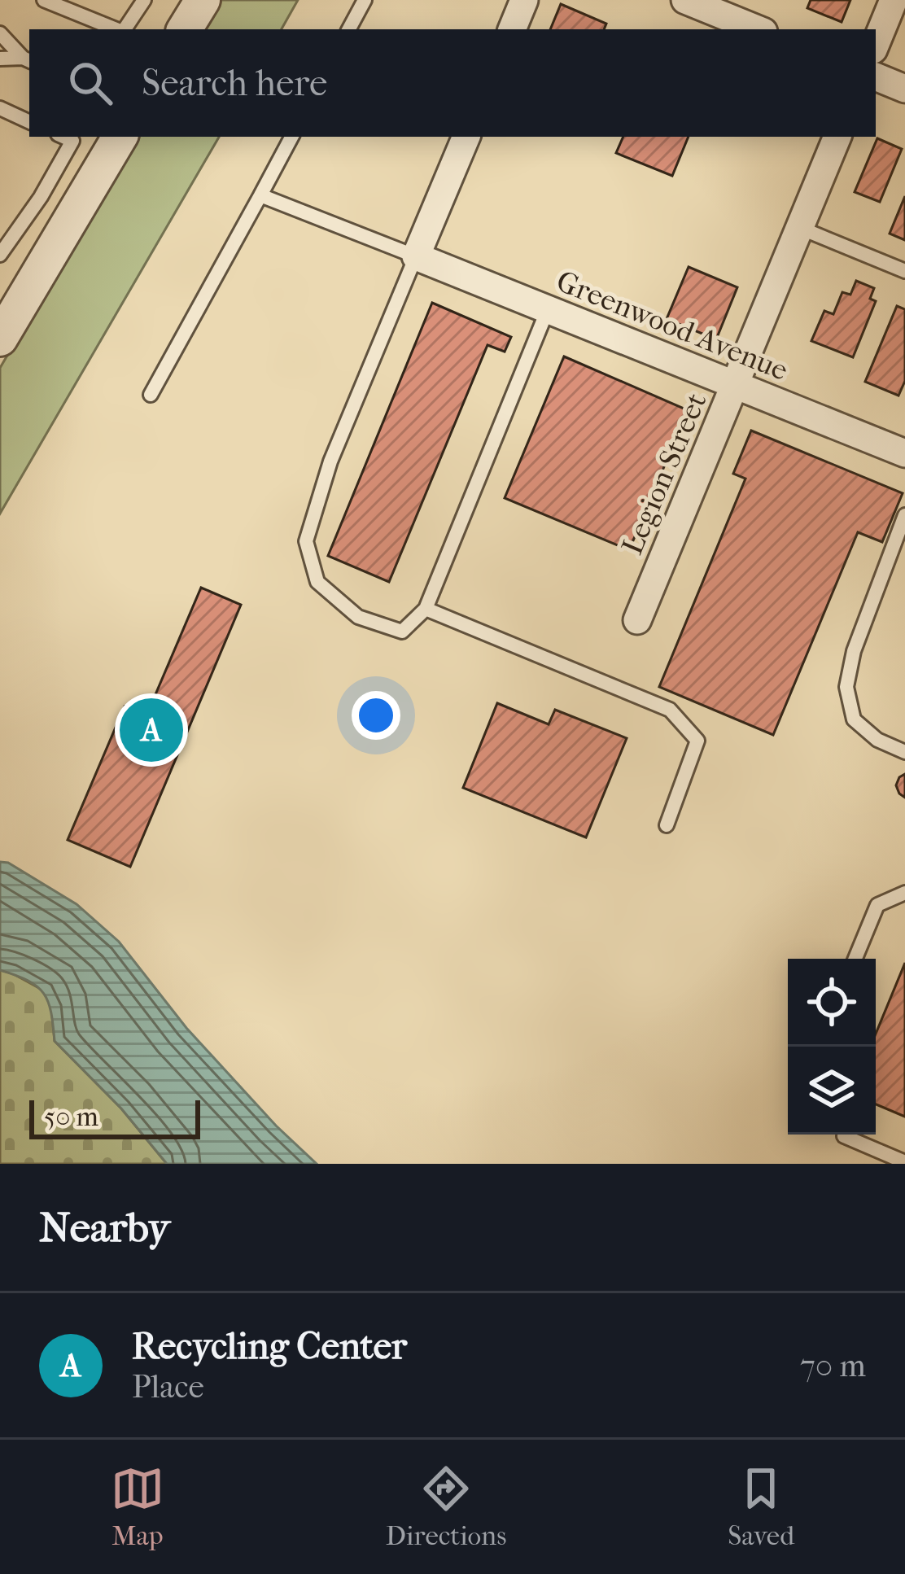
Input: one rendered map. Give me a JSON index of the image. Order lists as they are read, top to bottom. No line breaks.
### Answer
{"streets":{"street":["Greenwood Avenue","Legion Street"]},"crossings":[["Greenwood Avenue","Legion Street"]],"scale_bar":"50 m","page":{"search":"Search here","pins":"A","scale":"50 m","heading":"Nearby","list":[{"mark":"A","name":"Recycling Center","note":"Place","value":"70 m"}],"nav":["Map","Directions","Saved"]}}
